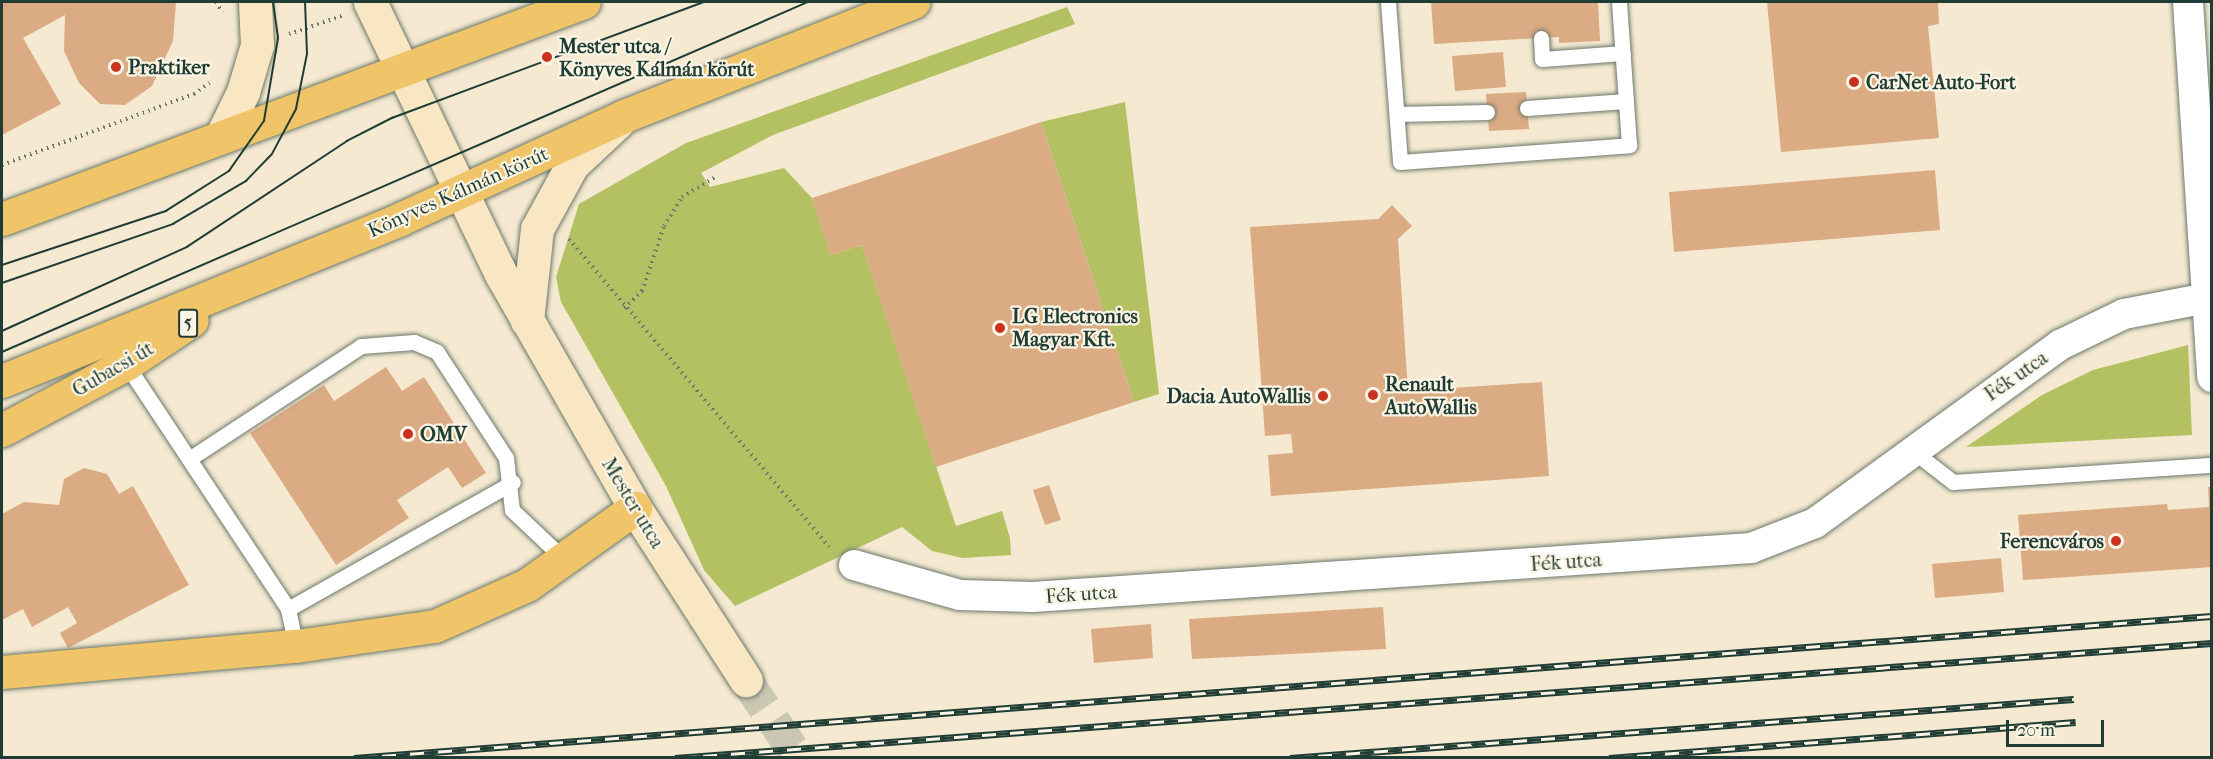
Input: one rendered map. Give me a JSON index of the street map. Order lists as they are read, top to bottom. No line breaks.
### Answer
{"streets":{"main road":["Könyves Kálmán körút","5","Gubacsi út"],"street":["Fék utca","Mester utca"]},"crossings":[["Könyves Kálmán körút","Gubacsi út"],["Könyves Kálmán körút","Mester utca"]],"places":["Mester utca / Könyves Kálmán körút","Praktiker","CarNet Auto-Fort","LG Electronics Magyar Kft.","Renault AutoWallis","Dacia AutoWallis","OMV","Ferencváros"],"scale_bar":"20 m"}
